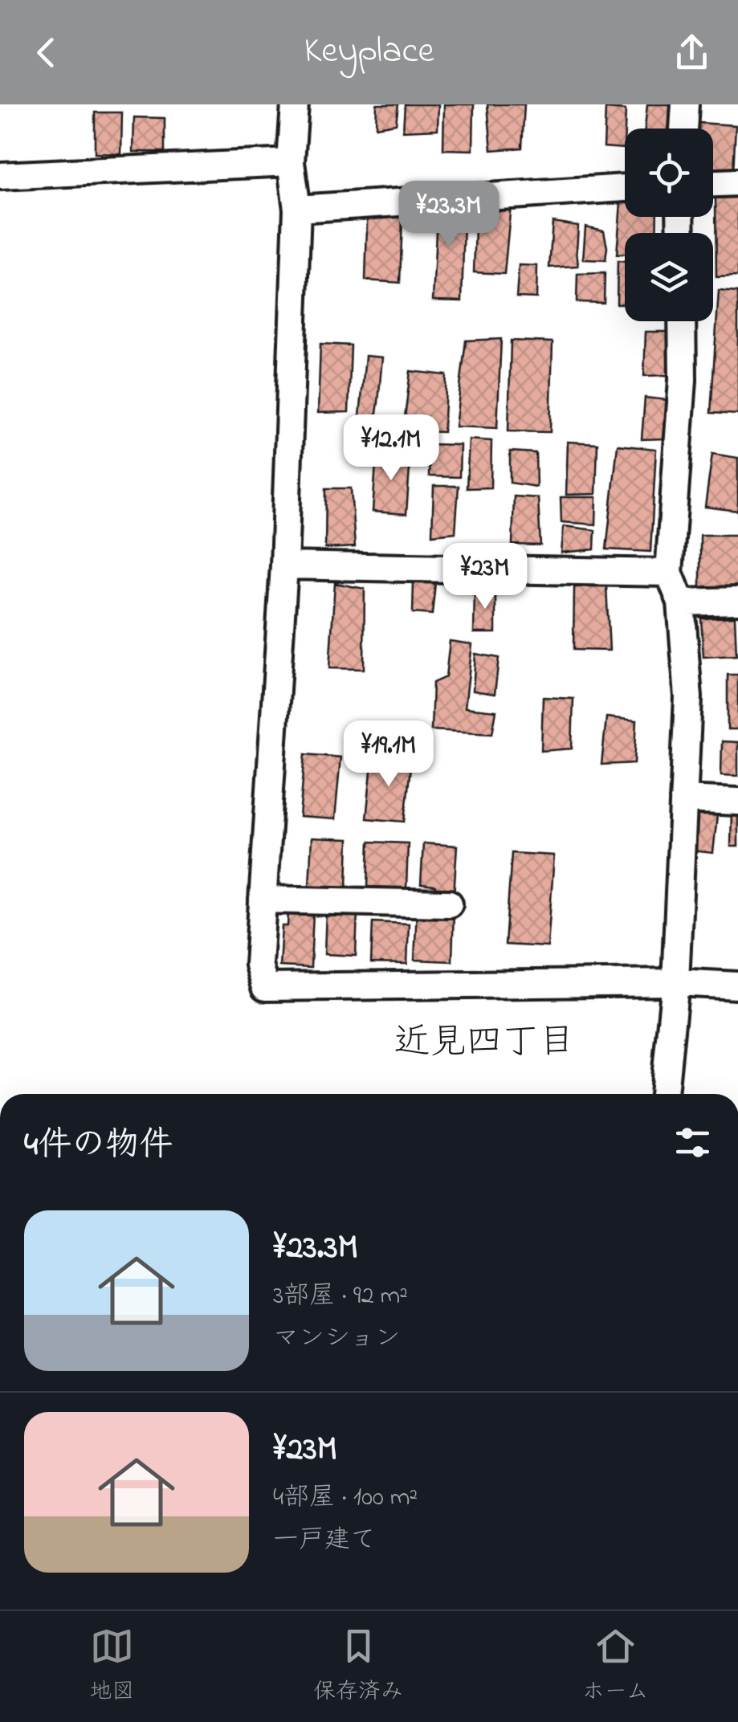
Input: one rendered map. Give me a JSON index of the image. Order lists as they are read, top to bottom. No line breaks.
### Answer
{"districts":["近見四丁目"],"page":{"header":"Keyplace","price":["¥23.3M","¥12.1M","¥23M","¥19.1M"],"heading":"4件の物件","list":[{"name":"¥23.3M","note":"3部屋 · 92 m² · マンション"},{"name":"¥23M","note":"4部屋 · 100 m² · 一戸建て"}],"tabs":["地図","保存済み","ホーム"]}}
